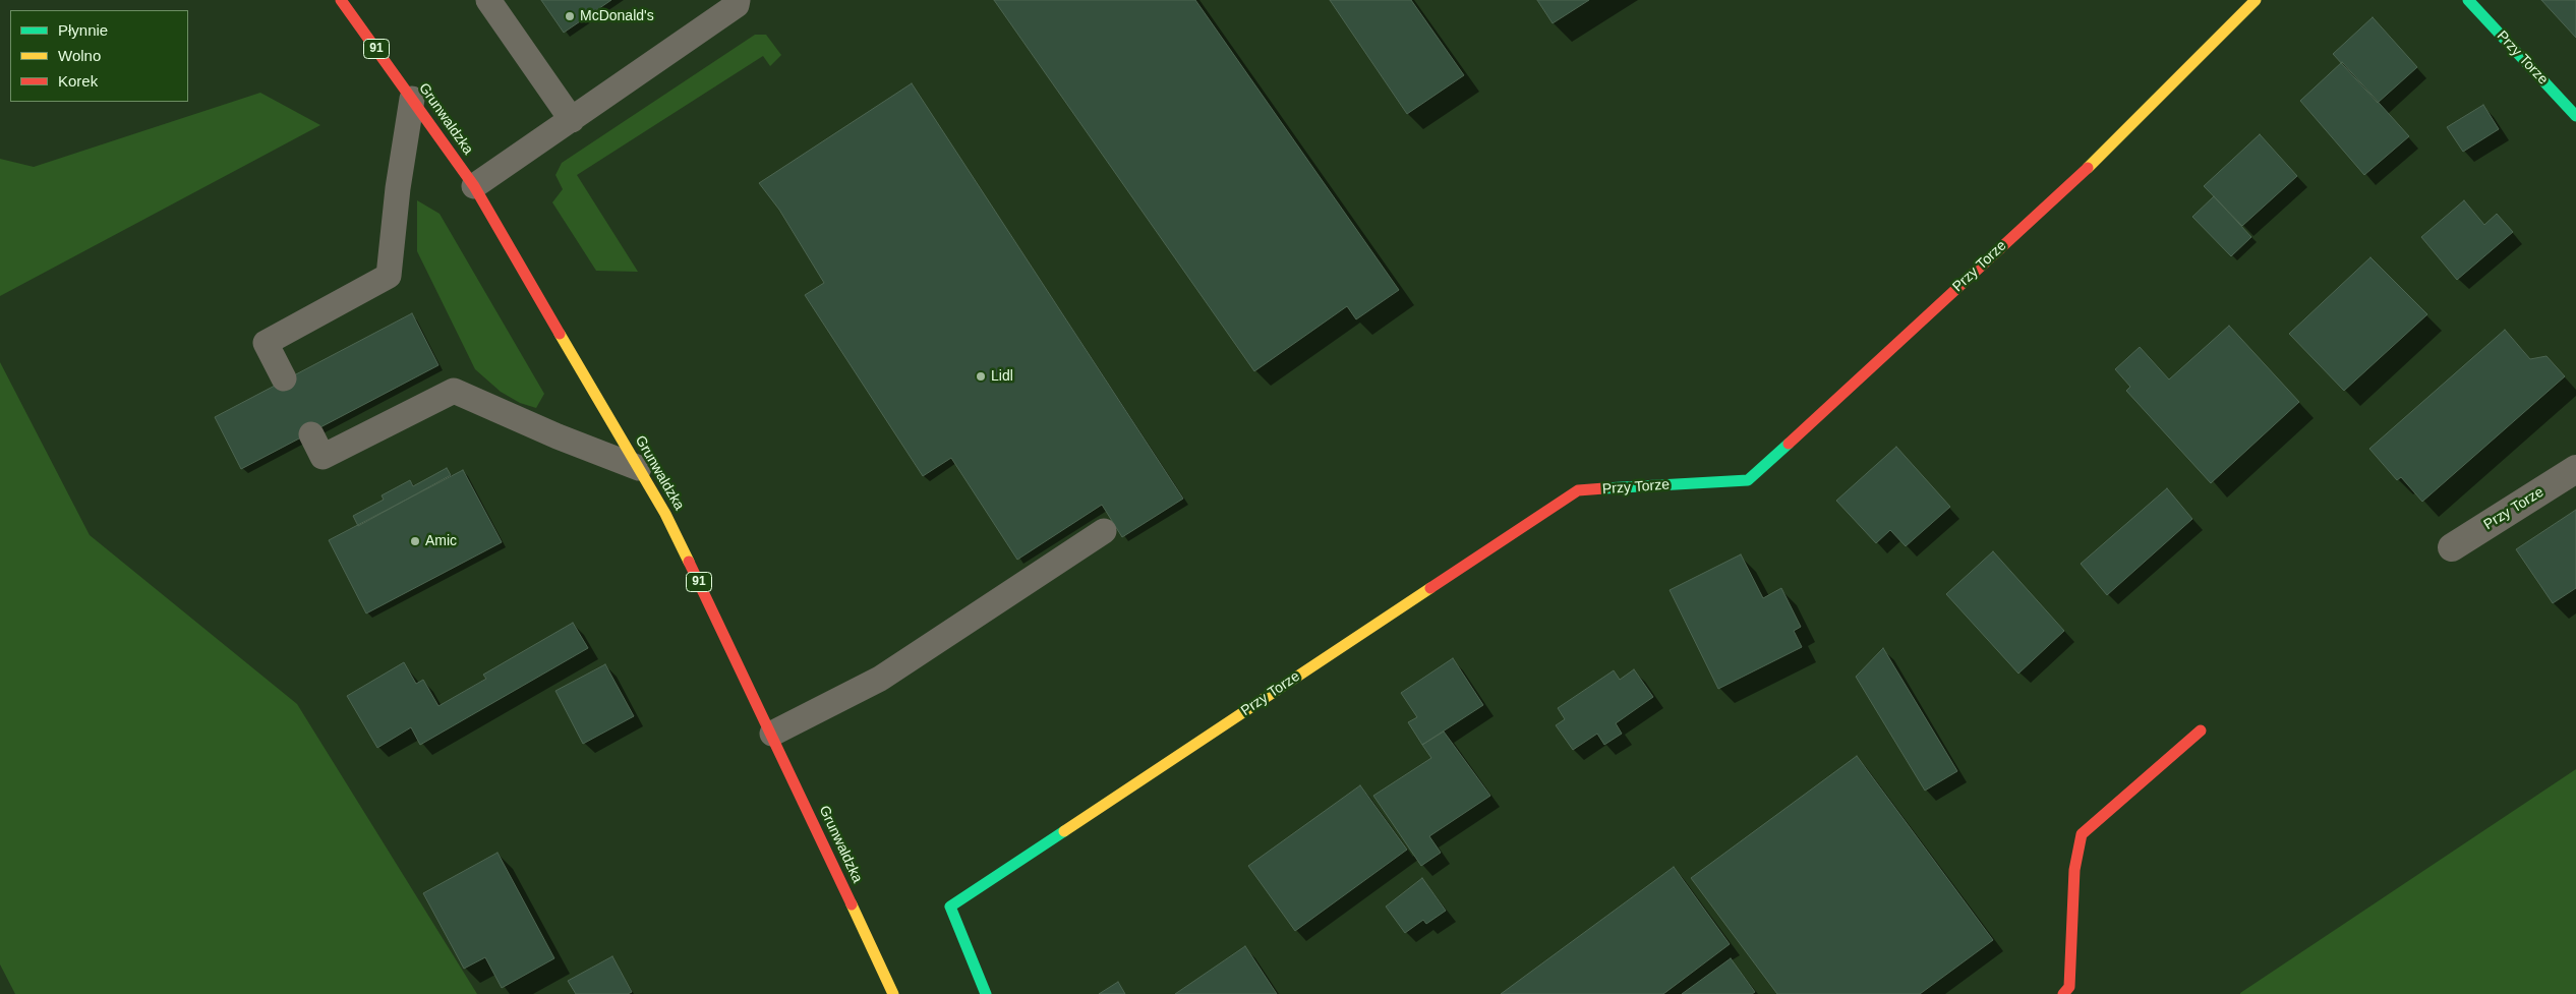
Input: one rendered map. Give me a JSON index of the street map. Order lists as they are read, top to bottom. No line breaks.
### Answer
{"streets":{"street":["91","Przy Torze","Grunwaldzka"]},"places":["McDonald's","Lidl","Amic"],"legend":["Płynnie","Wolno","Korek"]}
